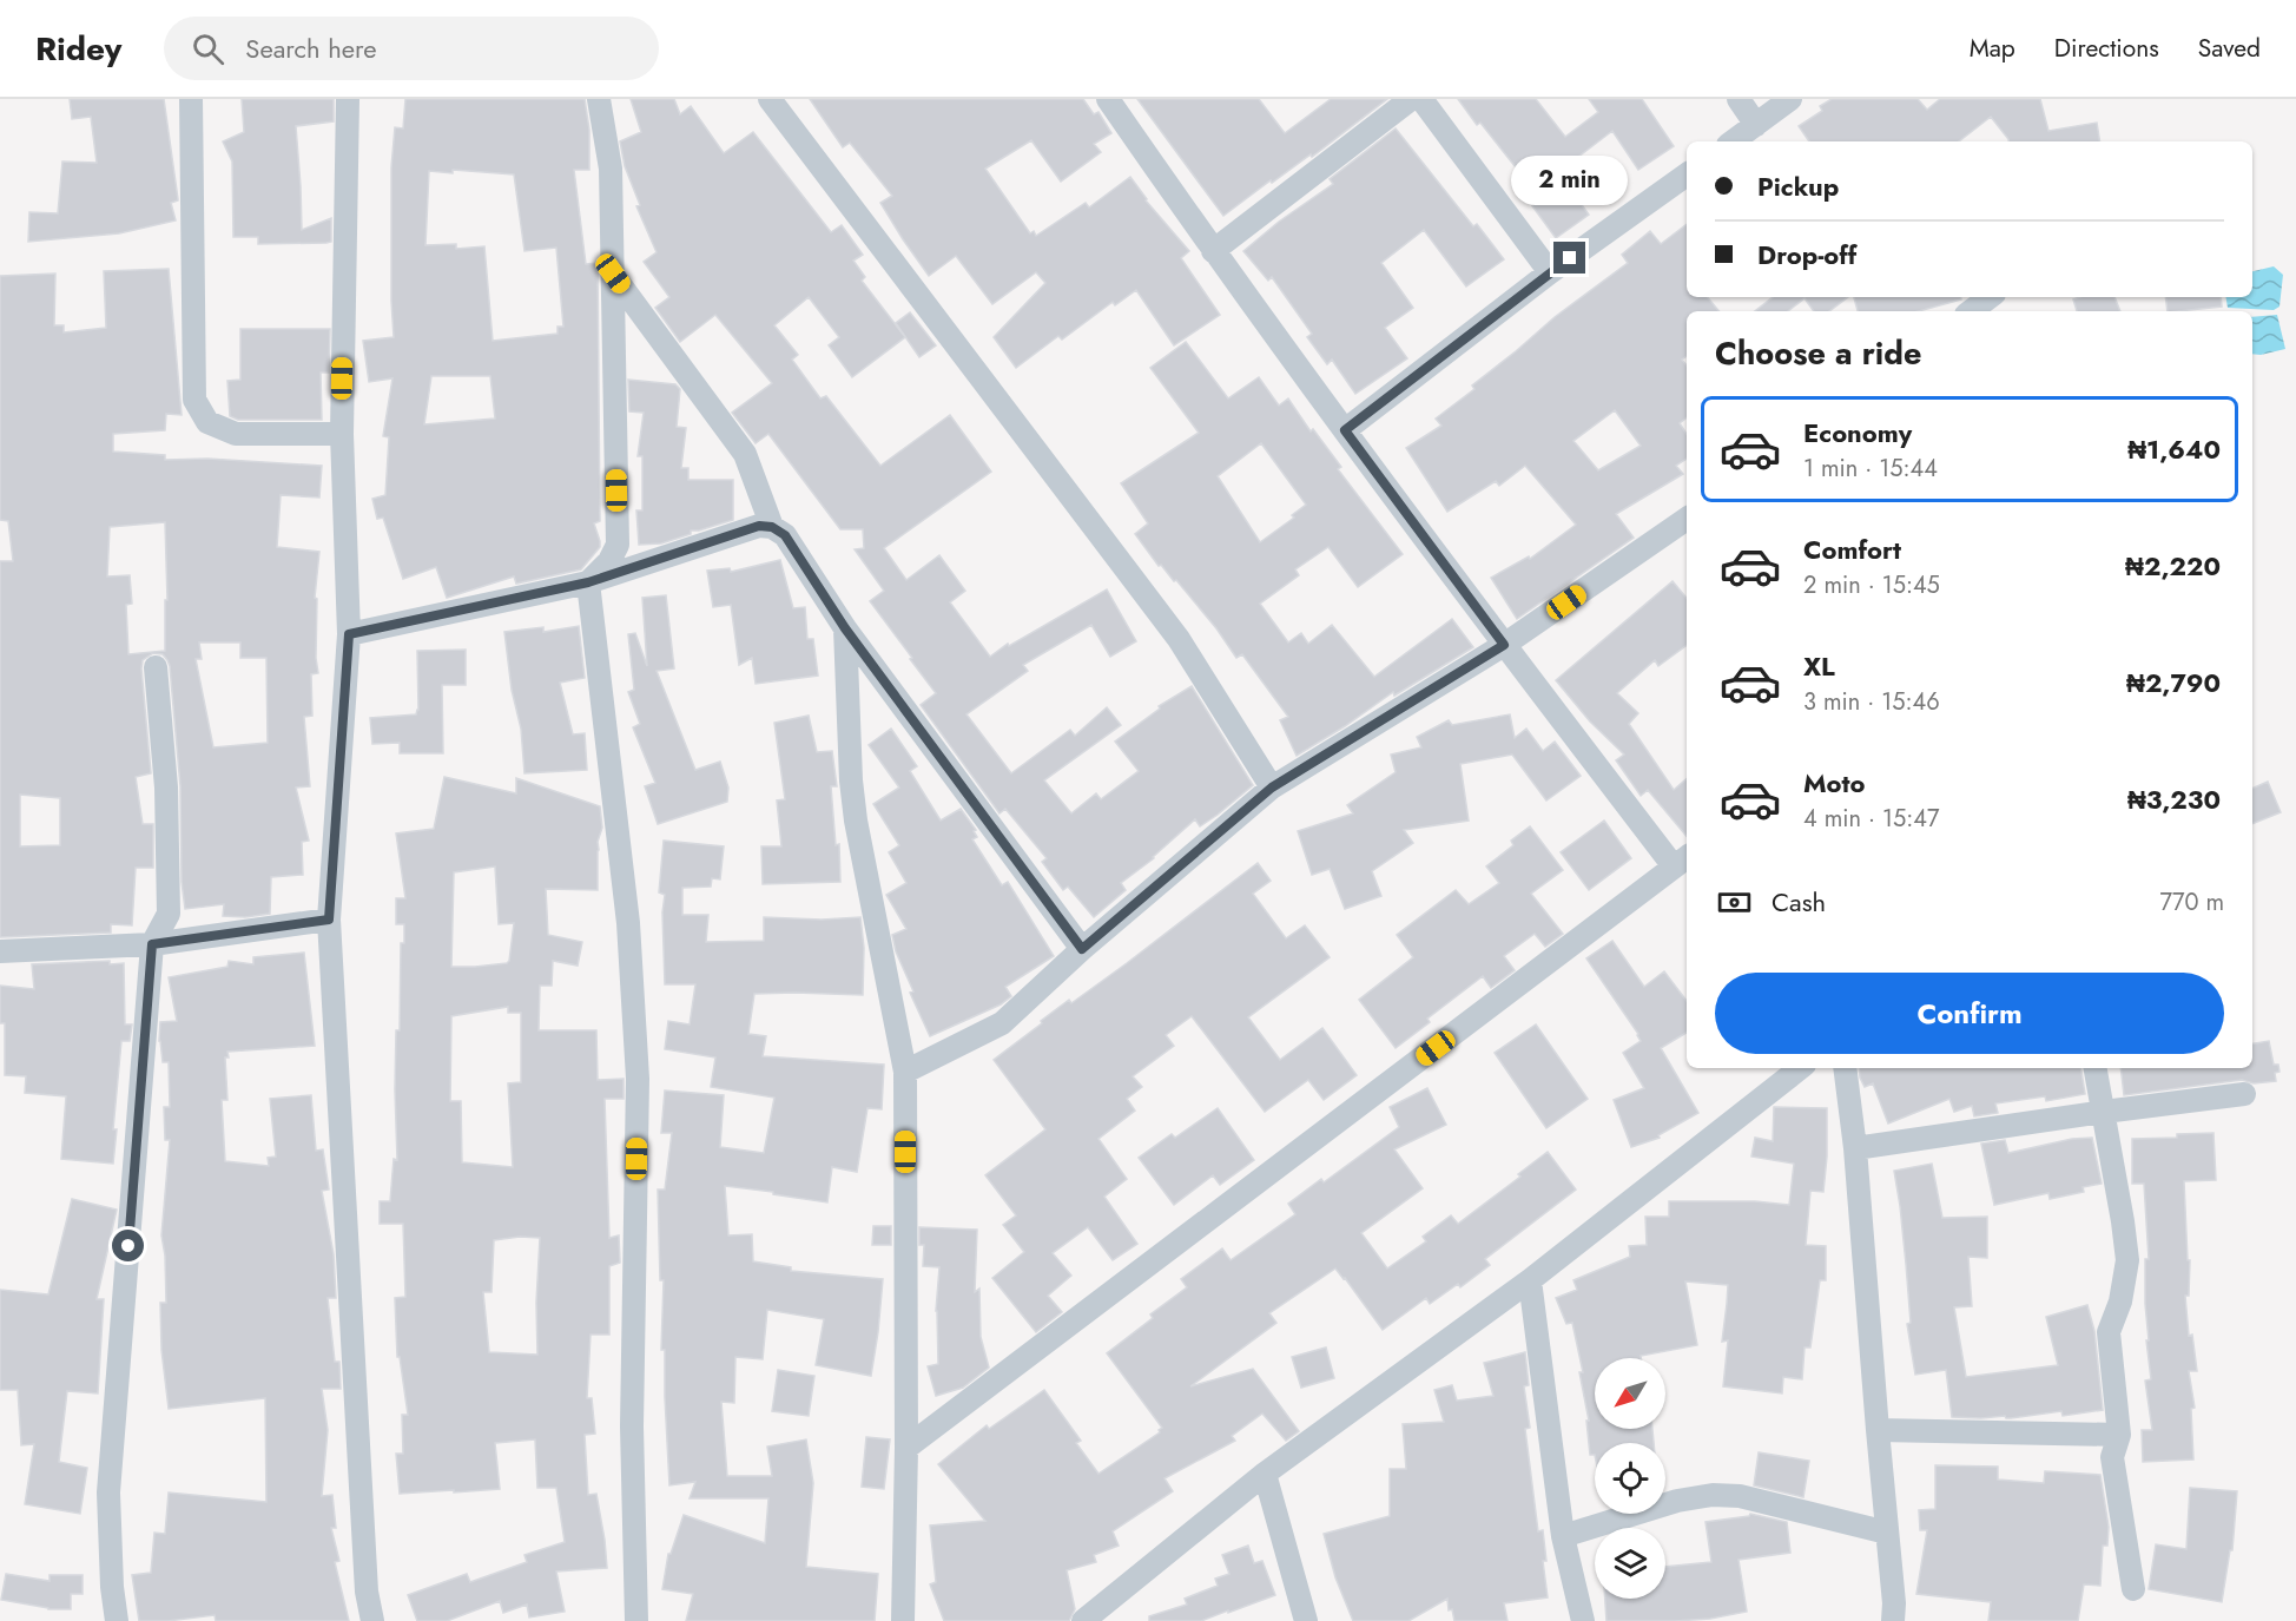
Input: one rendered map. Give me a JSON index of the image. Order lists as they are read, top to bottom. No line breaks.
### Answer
{"north":"bottom left","page":{"header":"Ridey","search":"Search here","nav":["Map","Directions","Saved"],"banner":["Pickup","Drop-off"],"bubble":"2 min","heading":"Choose a ride","list":[{"name":"Economy","note":"1 min · 15:44","value":"₦1,640"},{"name":"Comfort","note":"2 min · 15:45","value":"₦2,220"},{"name":"XL","note":"3 min · 15:46","value":"₦2,790"},{"name":"Moto","note":"4 min · 15:47","value":"₦3,230"}],"pay":["Cash","770 m"],"buttons":"Confirm"}}
